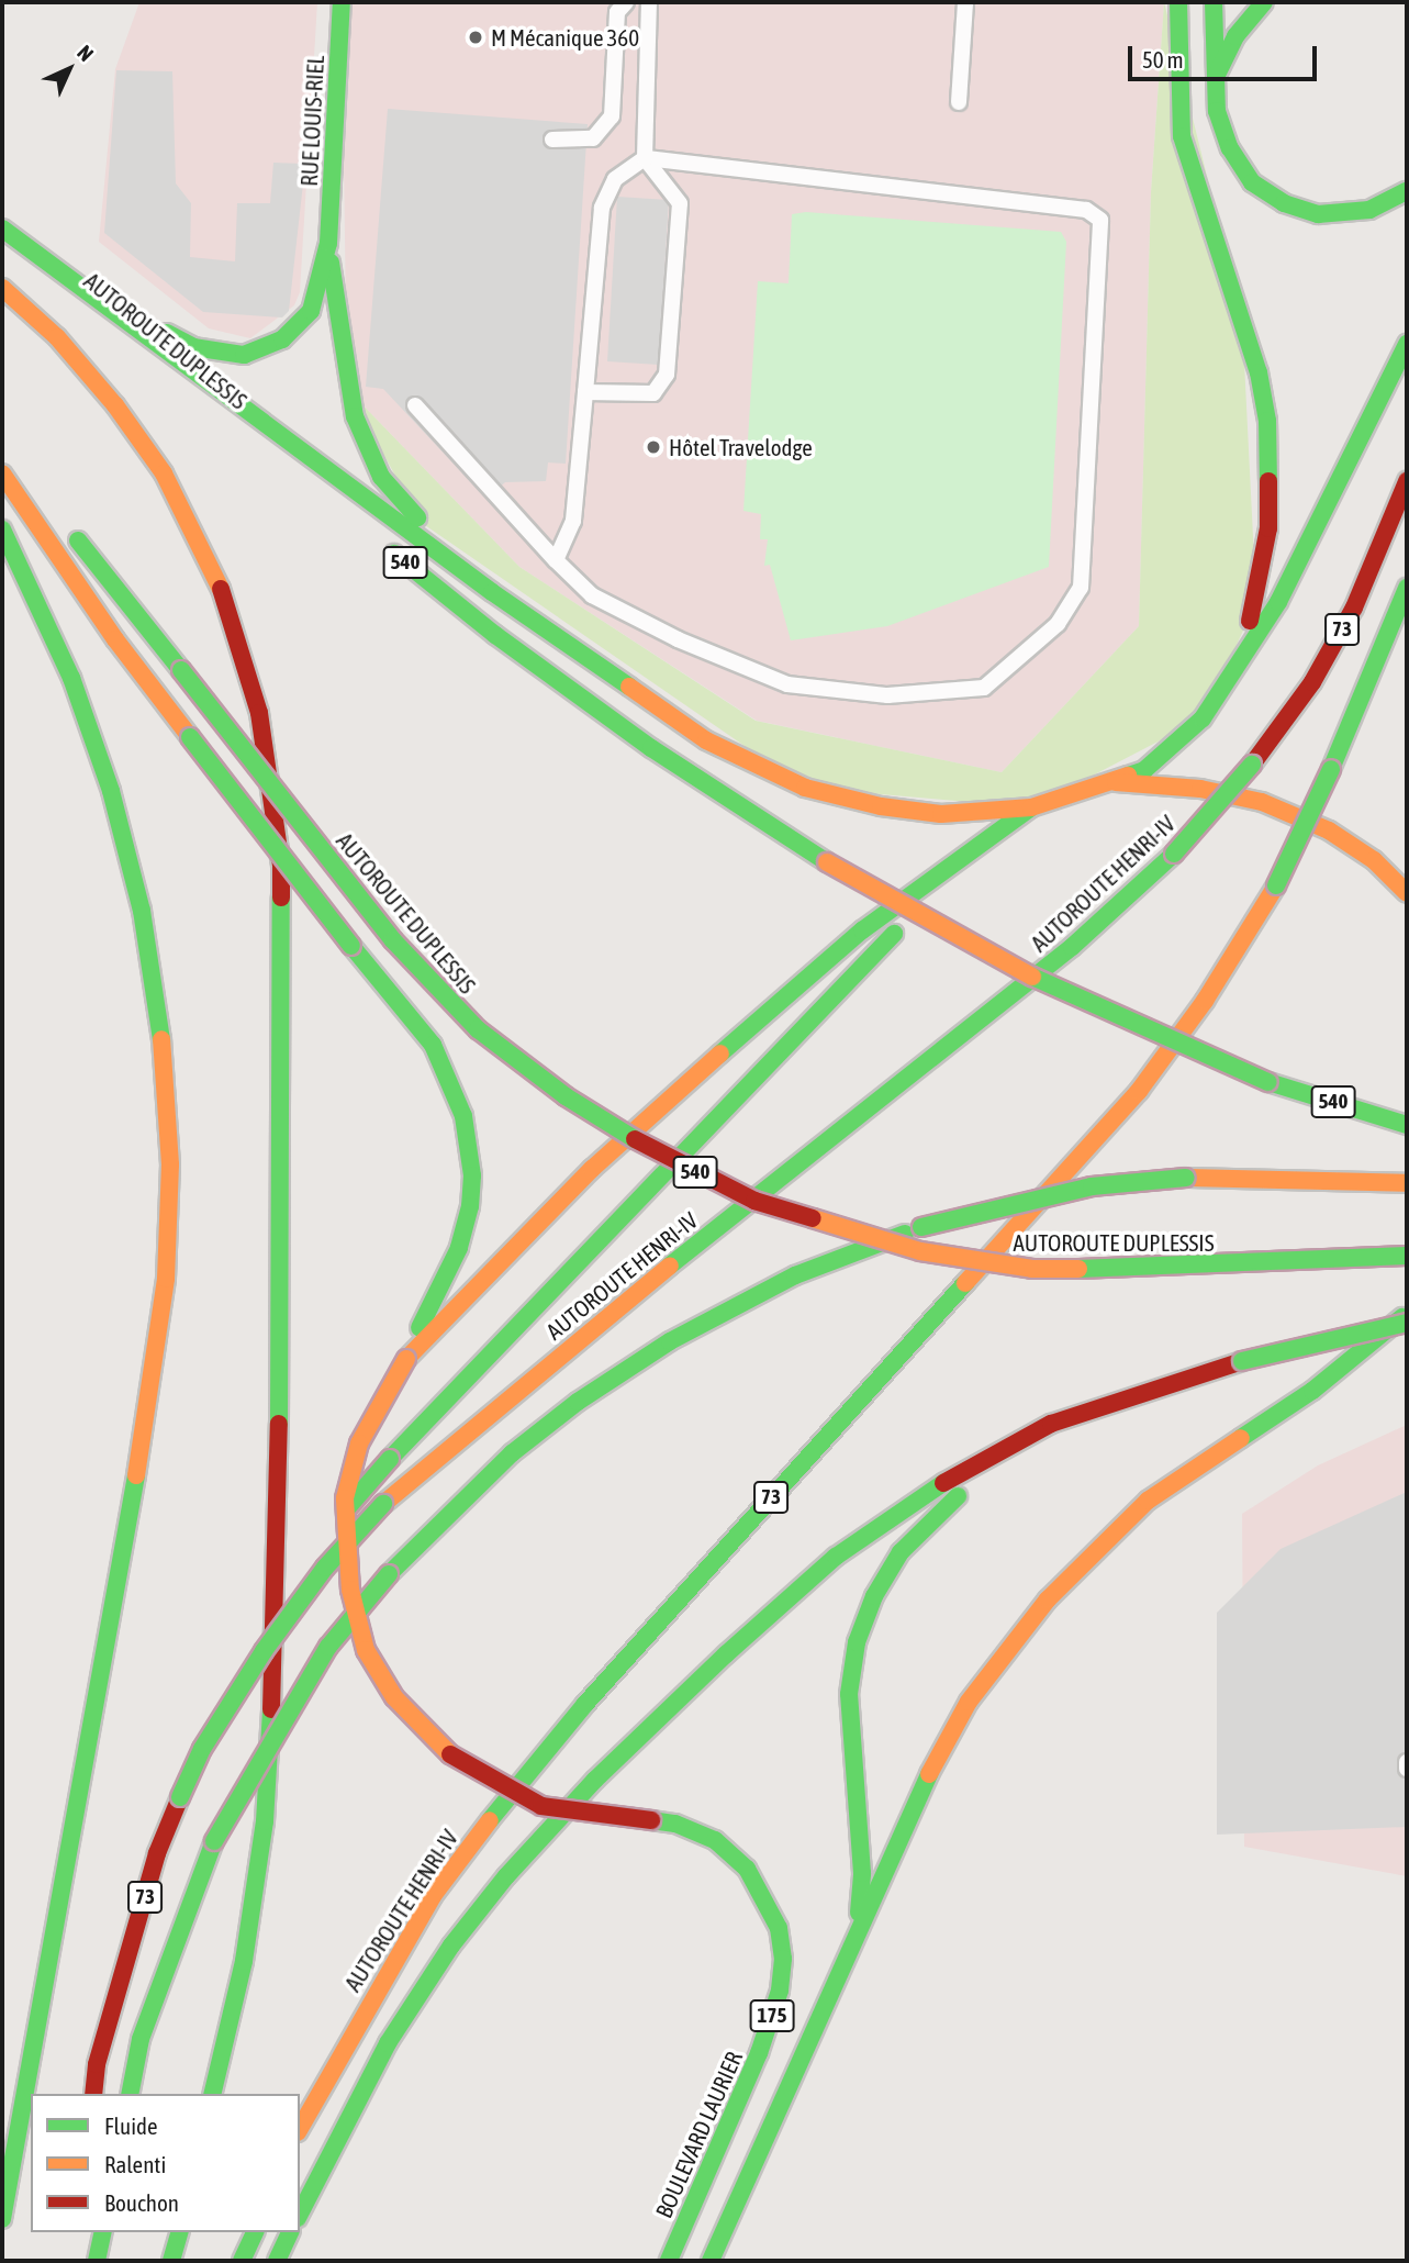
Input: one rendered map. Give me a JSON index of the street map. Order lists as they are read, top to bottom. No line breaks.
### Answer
{"streets":{"highway":["RUE LOUIS-RIEL","AUTOROUTE DUPLESSIS","540","73","AUTOROUTE HENRI-IV","175","BOULEVARD LAURIER"]},"places":["M Mécanique 360","Hôtel Travelodge"],"legend":["Fluide","Ralenti","Bouchon"],"scale_bar":"50 m","north":"top right"}
